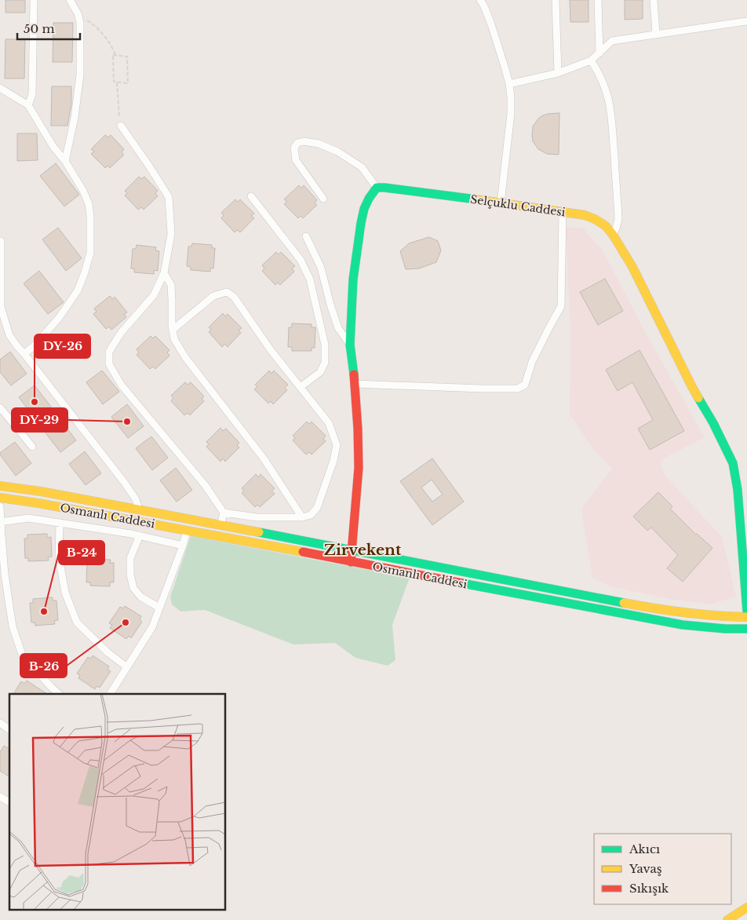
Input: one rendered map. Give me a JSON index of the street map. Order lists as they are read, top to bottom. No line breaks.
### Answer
{"streets":{"street":["Selçuklu Caddesi","Osmanlı Caddesi"]},"districts":["Zirvekent"],"places":["DY-26","DY-29","B-24","B-26"],"legend":["Akıcı","Yavaş","Sıkışık"],"scale_bar":"50 m"}
